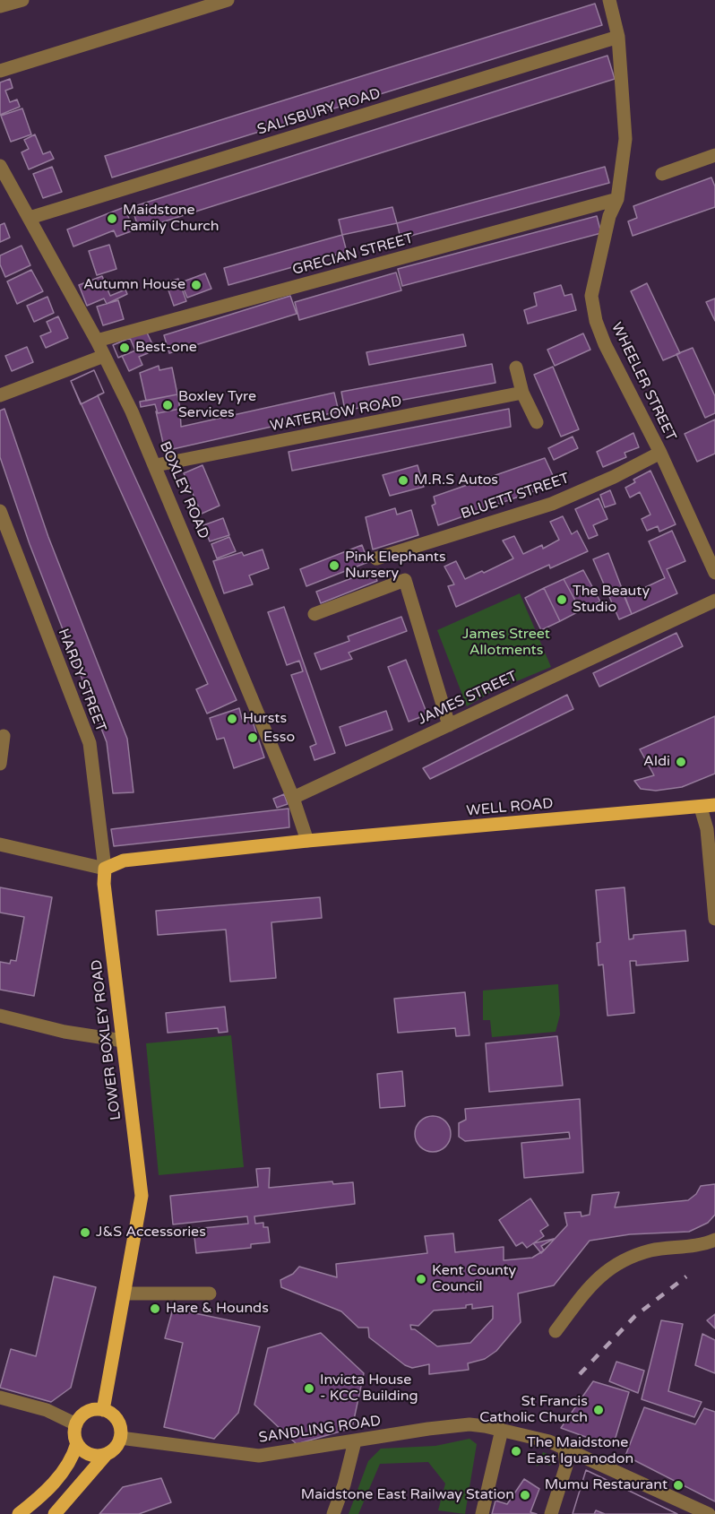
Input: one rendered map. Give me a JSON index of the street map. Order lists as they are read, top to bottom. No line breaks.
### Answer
{"streets":{"main road":["WELL ROAD","LOWER BOXLEY ROAD"],"street":["SALISBURY ROAD","GRECIAN STREET","WHEELER STREET","WATERLOW ROAD","BOXLEY ROAD","BLUETT STREET","HARDY STREET","JAMES STREET","SANDLING ROAD"]},"crossings":[["SALISBURY ROAD","WHEELER STREET"],["SALISBURY ROAD","BOXLEY ROAD"],["GRECIAN STREET","WHEELER STREET"],["GRECIAN STREET","BOXLEY ROAD"],["WHEELER STREET","BLUETT STREET"],["WATERLOW ROAD","BOXLEY ROAD"],["BOXLEY ROAD","JAMES STREET"],["BOXLEY ROAD","WELL ROAD"],["HARDY STREET","LOWER BOXLEY ROAD"],["LOWER BOXLEY ROAD","SANDLING ROAD"]],"parks":["James Street Allotments"],"places":["Maidstone Family Church","Autumn House","Best-one","Boxley Tyre Services","M.R.S Autos","Pink Elephants Nursery","The Beauty Studio","Hursts","Esso","Aldi","J&S Accessories","Kent County Council","Hare & Hounds","Invicta House - KCC Building","St Francis Catholic Church","The Maidstone East Iguanodon","Mumu Restaurant","Maidstone East Railway Station"]}
